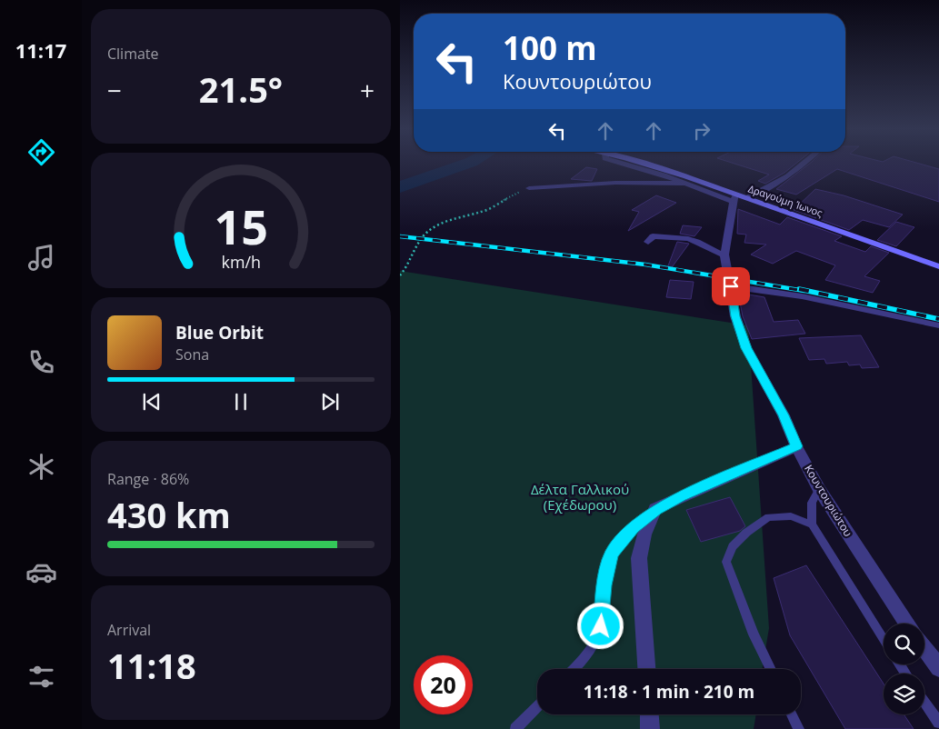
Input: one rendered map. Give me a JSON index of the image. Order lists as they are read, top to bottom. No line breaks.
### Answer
{"streets":{"main road":["Δραγούμη Ίωνος"],"street":["Κουντουριώτου"]},"parks":["Δέλτα Γαλλικού (Εχέδωρου)"],"page":{"tabs":"11:17","tile":["Climate",["Range · 86%","430 km"],["Arrival","11:18"]],"turn":["100 m","Κουντουριώτου"],"heat":["−","21.5°","+"],"song":["Blue Orbit","Sona"],"limit":"20","trip":"11:18 · 1 min · 210 m","gauge":["15","km/h"]}}
